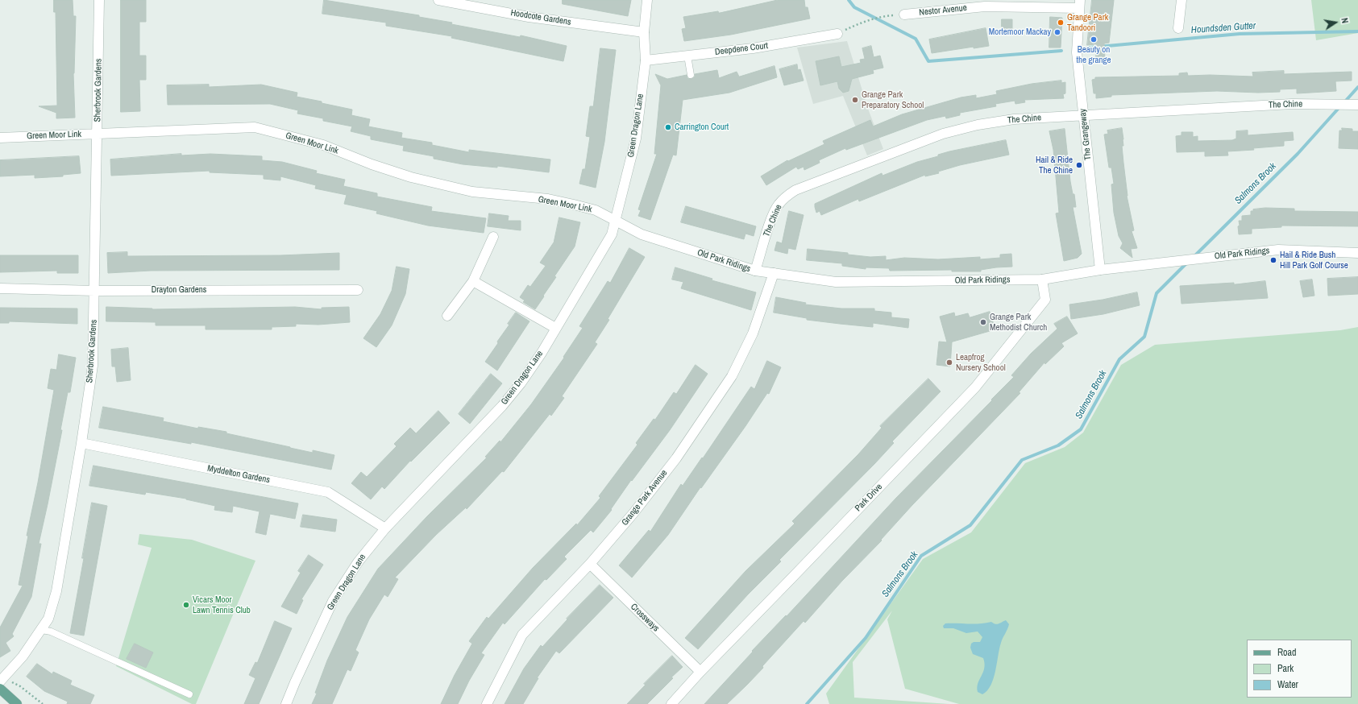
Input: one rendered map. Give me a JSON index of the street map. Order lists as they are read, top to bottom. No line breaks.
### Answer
{"streets":{"street":["Nestor Avenue","Hoodcote Gardens","Deepdene Court","Sherbrook Gardens","The Chine","Green Dragon Lane","The Grangeway","Green Moor Link","Old Park Ridings","Drayton Gardens","Myddelton Gardens","Grange Park Avenue","Park Drive","Crossways"]},"crossings":[["Nestor Avenue","The Grangeway"],["Hoodcote Gardens","Green Dragon Lane"],["Deepdene Court","Green Dragon Lane"],["Sherbrook Gardens","Green Moor Link"],["Sherbrook Gardens","Drayton Gardens"],["Sherbrook Gardens","Myddelton Gardens"],["The Chine","The Grangeway"],["The Chine","Old Park Ridings"],["Green Dragon Lane","Green Moor Link"],["Green Dragon Lane","Old Park Ridings"],["Green Dragon Lane","Myddelton Gardens"],["The Grangeway","Old Park Ridings"],["Green Moor Link","Old Park Ridings"],["Old Park Ridings","Grange Park Avenue"],["Old Park Ridings","Park Drive"],["Grange Park Avenue","Crossways"],["Park Drive","Crossways"]],"water":["Houndsden Gutter","Salmons Brook"],"places":["Grange Park Tandoori","Mortemoor Mackay","Beauty on the grange","Grange Park Preparatory School","Carrington Court","Hail & Ride The Chine","Hail & Ride Bush Hill Park Golf Course","Grange Park Methodist Church","Leapfrog Nursery School","Vicars Moor Lawn Tennis Club"],"legend":["Road","Park","Water"],"north":"right"}
